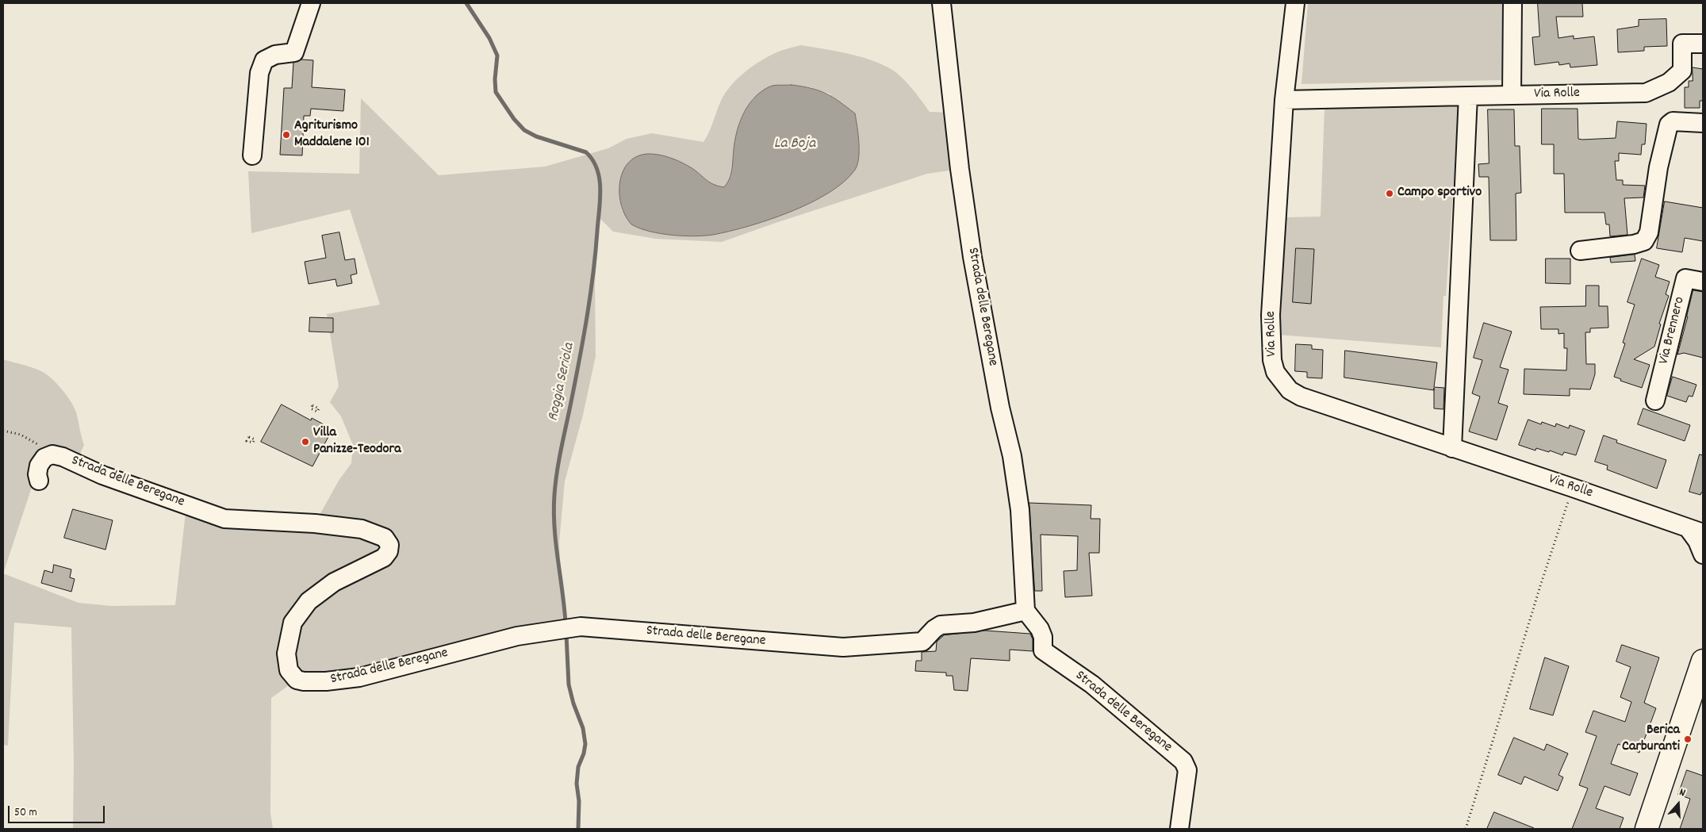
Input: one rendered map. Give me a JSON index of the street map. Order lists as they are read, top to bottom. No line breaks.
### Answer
{"streets":{"street":["Via Rolle","Strada delle Beregane","Via Brennero"]},"water":["La Boja","Roggia Seriola"],"places":["Agriturismo Maddalene 101","Campo sportivo","Villa Panizze-Teodora","Berica Carburanti"],"scale_bar":"50 m","north":"top"}
